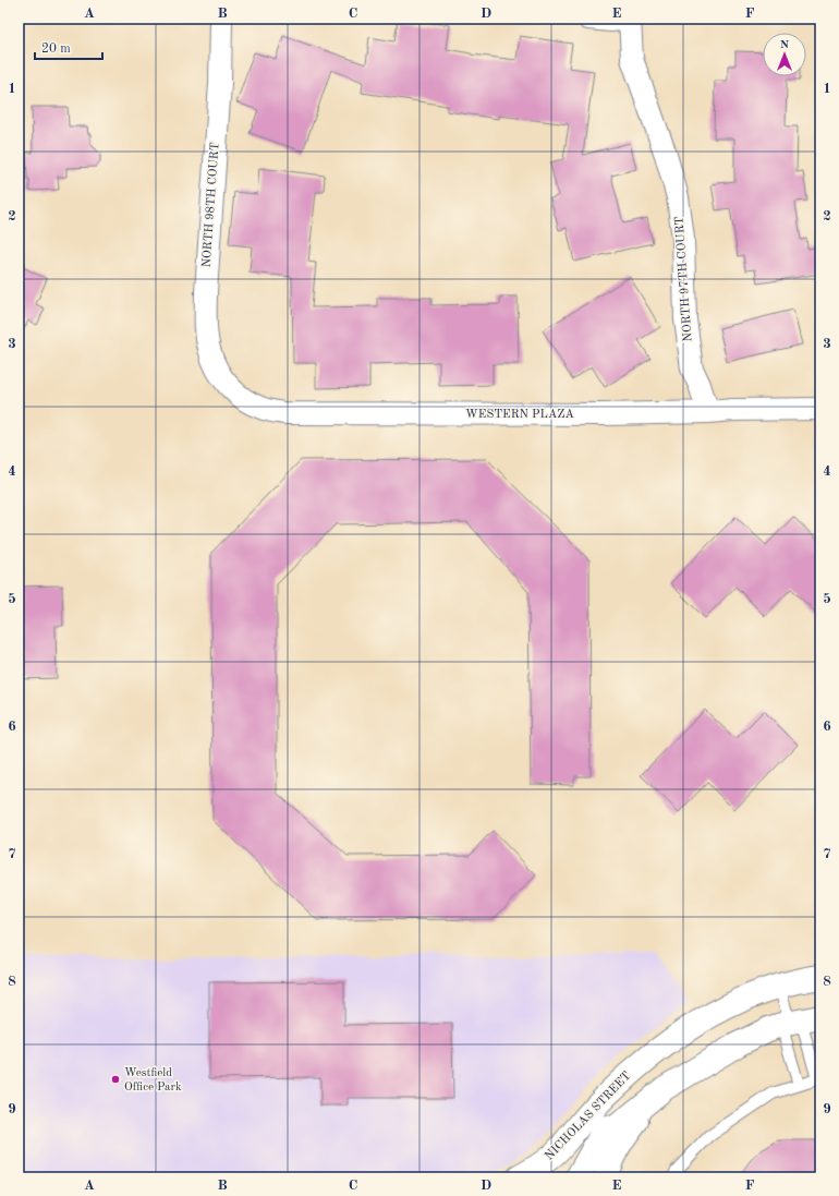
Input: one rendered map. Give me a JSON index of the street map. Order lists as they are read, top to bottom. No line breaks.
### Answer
{"streets":{"street":["NORTH 98TH COURT","NORTH 97TH COURT","WESTERN PLAZA","NICHOLAS STREET"]},"crossings":[["NORTH 98TH COURT","WESTERN PLAZA"],["NORTH 97TH COURT","WESTERN PLAZA"]],"places":["Westfield Office Park"],"scale_bar":"20 m","north":"top","grid":{"columns":["A","B","C","D","E","F"],"rows":["1","2","3","4","5","6","7","8","9"]}}
